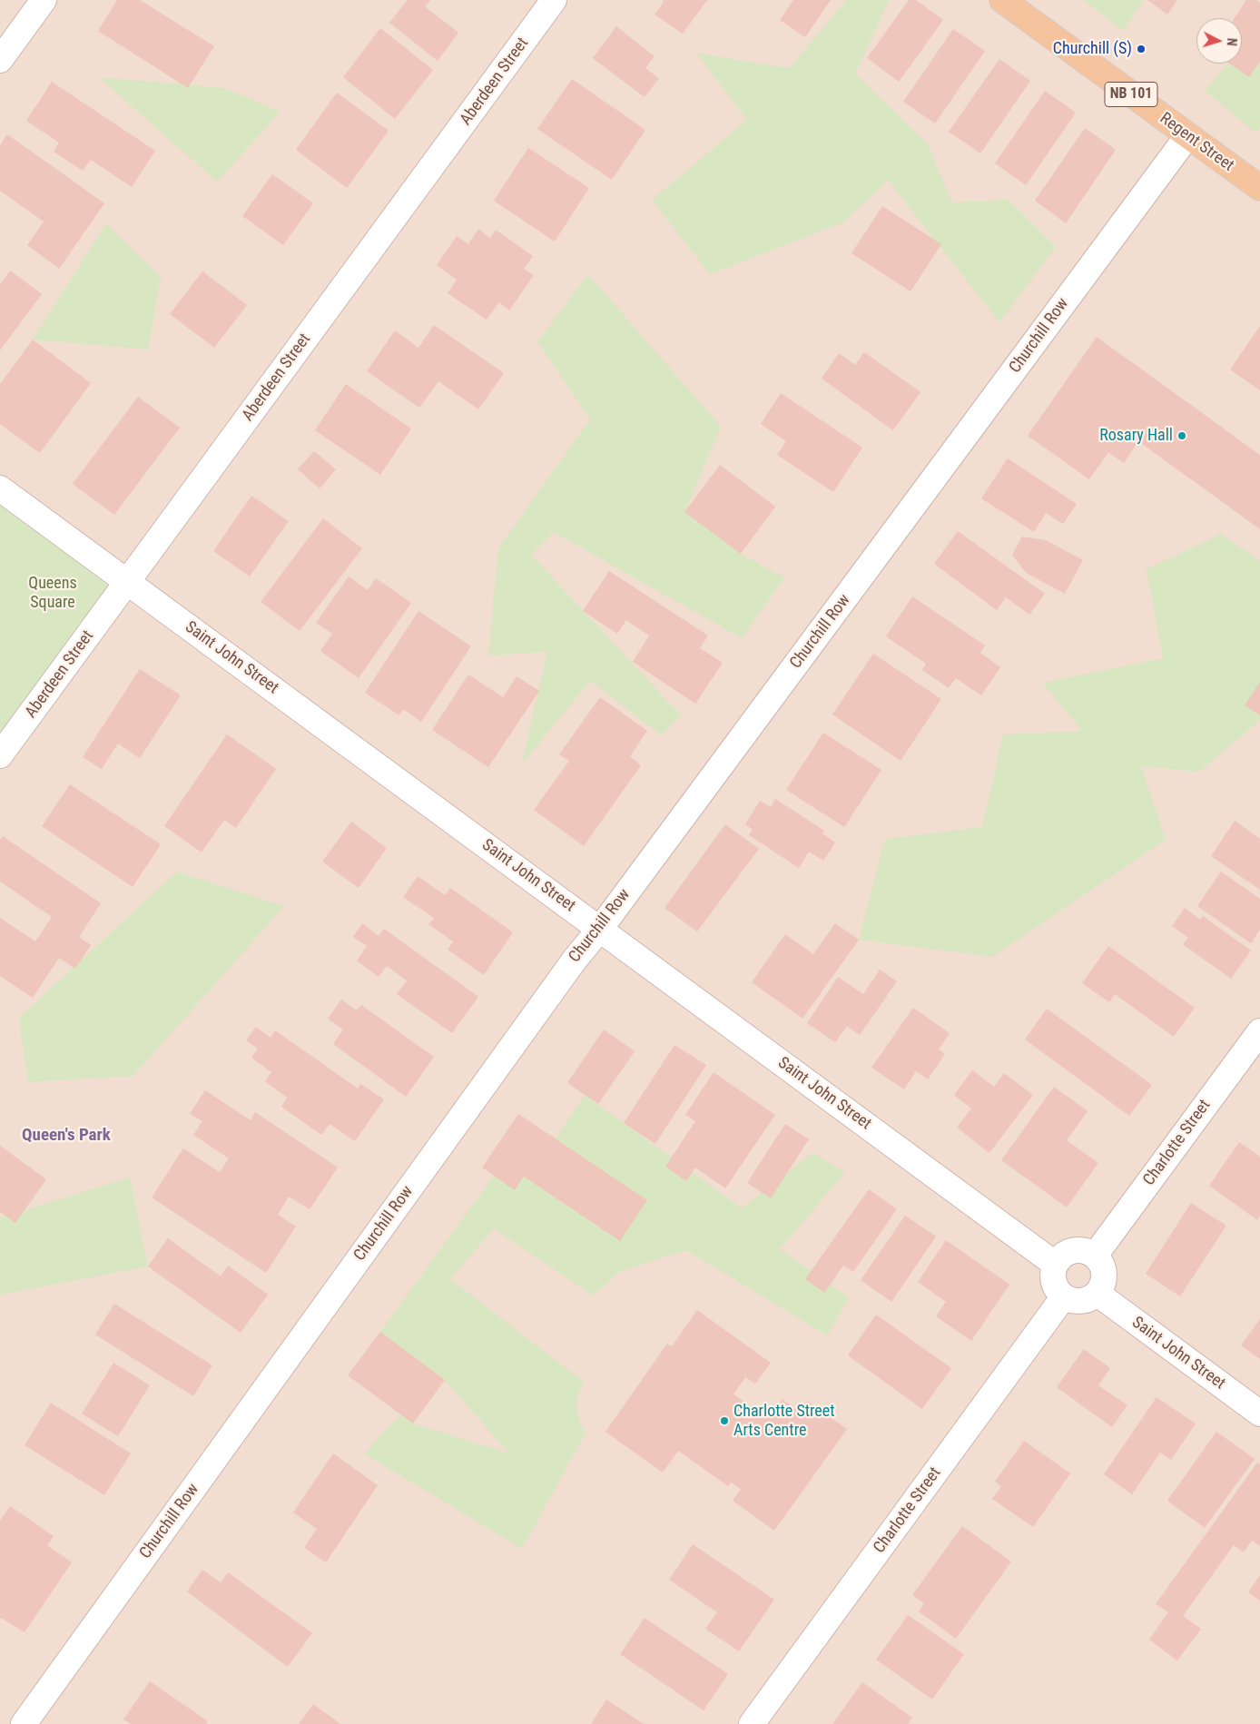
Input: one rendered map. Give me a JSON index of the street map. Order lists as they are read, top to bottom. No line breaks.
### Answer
{"streets":{"main road":["NB 101","Regent Street"],"street":["Aberdeen Street","Churchill Row","Saint John Street","Charlotte Street"]},"crossings":[["Aberdeen Street","Saint John Street"],["Regent Street","Churchill Row"],["Churchill Row","Saint John Street"],["Saint John Street","Charlotte Street"]],"districts":["Queen's Park"],"parks":["Queens Square"],"places":["Churchill (S)","Rosary Hall","Charlotte Street Arts Centre"],"north":"right"}
